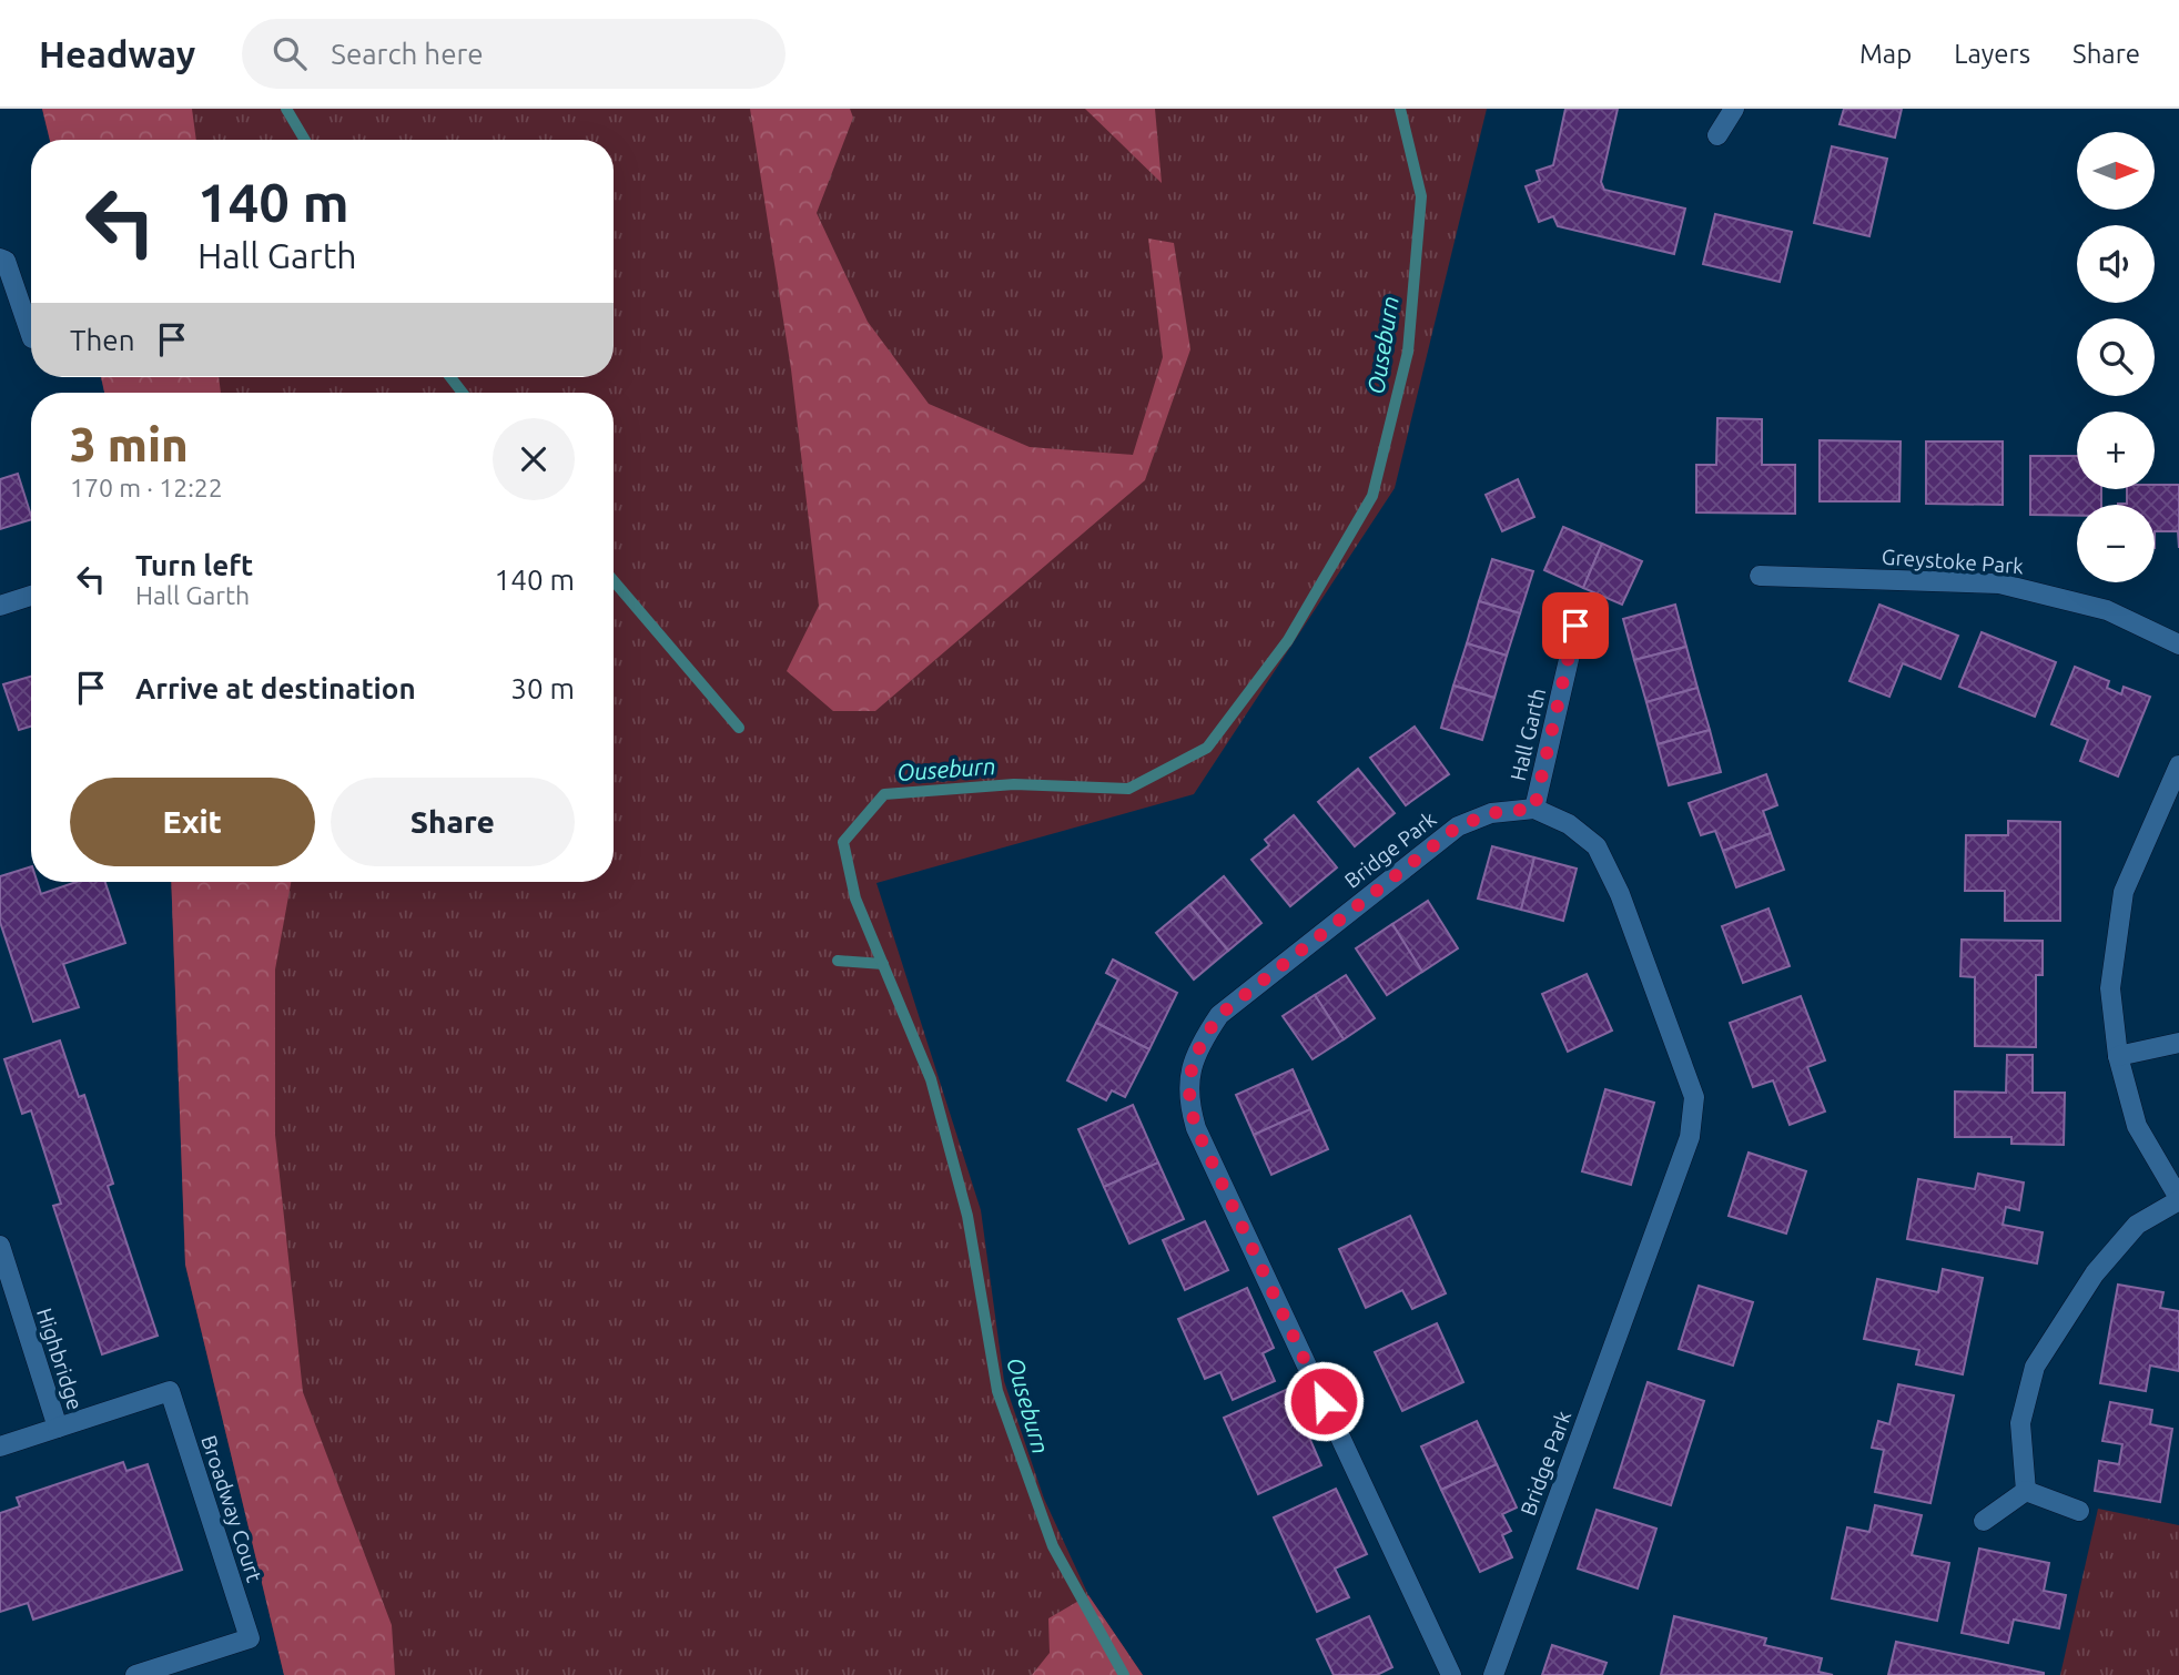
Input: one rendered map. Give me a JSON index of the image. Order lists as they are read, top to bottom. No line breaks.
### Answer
{"streets":{"street":["Greystoke Park","Hall Garth","Bridge Park","Highbridge","Broadway Court"]},"crossings":[["Hall Garth","Bridge Park"],["Highbridge","Broadway Court"]],"water":["Ouseburn"],"north":"right","page":{"header":"Headway","search":"Search here","nav":["Map","Layers","Share"],"map_buttons":["+","−"],"turn":["140 m","Hall Garth"],"then":"Then","heading":["3 min","170 m · 12:22"],"list":[{"name":"Turn left","note":"Hall Garth","value":"140 m"},{"name":"Arrive at destination","value":"30 m"}],"buttons":["Exit","Share"]}}
